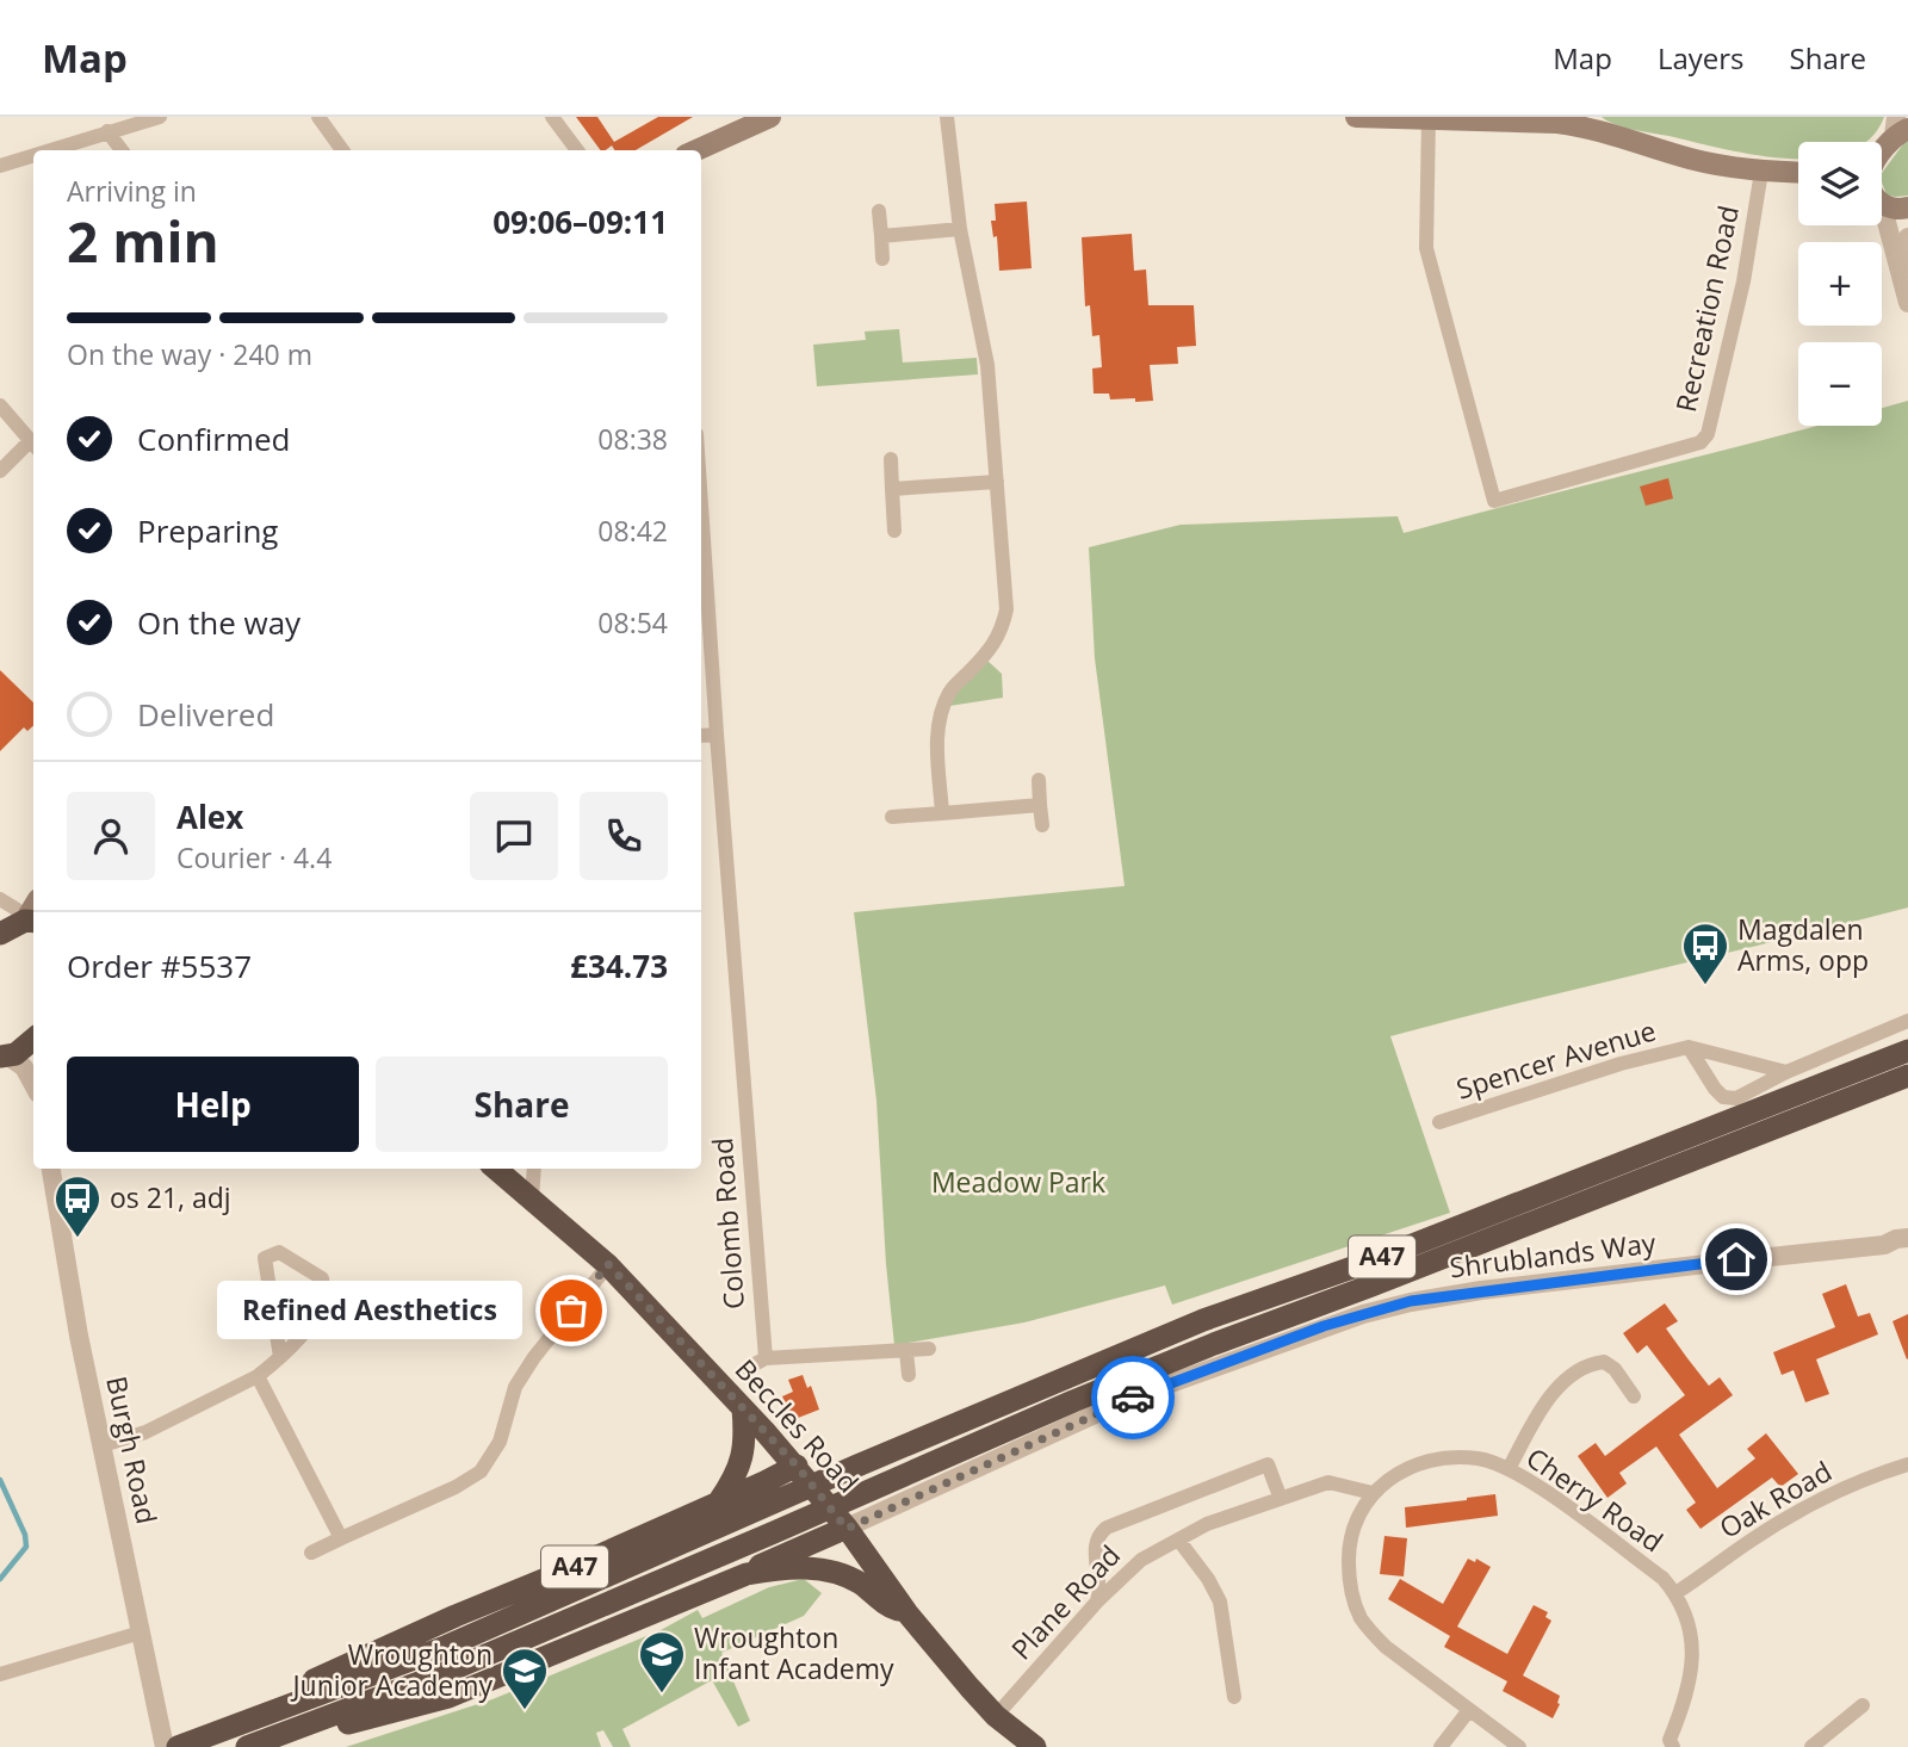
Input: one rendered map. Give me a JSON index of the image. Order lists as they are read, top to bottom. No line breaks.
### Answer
{"streets":{"highway":["A47","Beccles Road"],"street":["Recreation Road","Spencer Avenue","Colomb Road","Shrublands Way","Burgh Road","Cherry Road","Oak Road","Plane Road"]},"crossings":[["Shrublands Way","A47"],["Shrublands Way","Beccles Road"],["A47","Beccles Road"],["Beccles Road","Plane Road"],["Cherry Road","Oak Road"],["Cherry Road","Plane Road"]],"parks":["Meadow Park"],"places":{"bus stop":["Magdalen Arms, opp","os 21, adj"],"other":["Refined Aesthetics"],"school or university":["Wroughton Infant Academy","Wroughton Junior Academy"]},"page":{"header":"Map","nav":["Map","Layers","Share"],"map_buttons":["+","−"],"heading":["2 min","Arriving in","09:06–09:11"],"panel":["Alex","Courier · 4.4","Order #5537","£34.73"],"bar":"On the way · 240 m","list":[["Confirmed","08:38"],["Preparing","08:42"],["On the way","08:54"],"Delivered"],"buttons":["Help","Share"],"bubble":"Refined Aesthetics"}}
